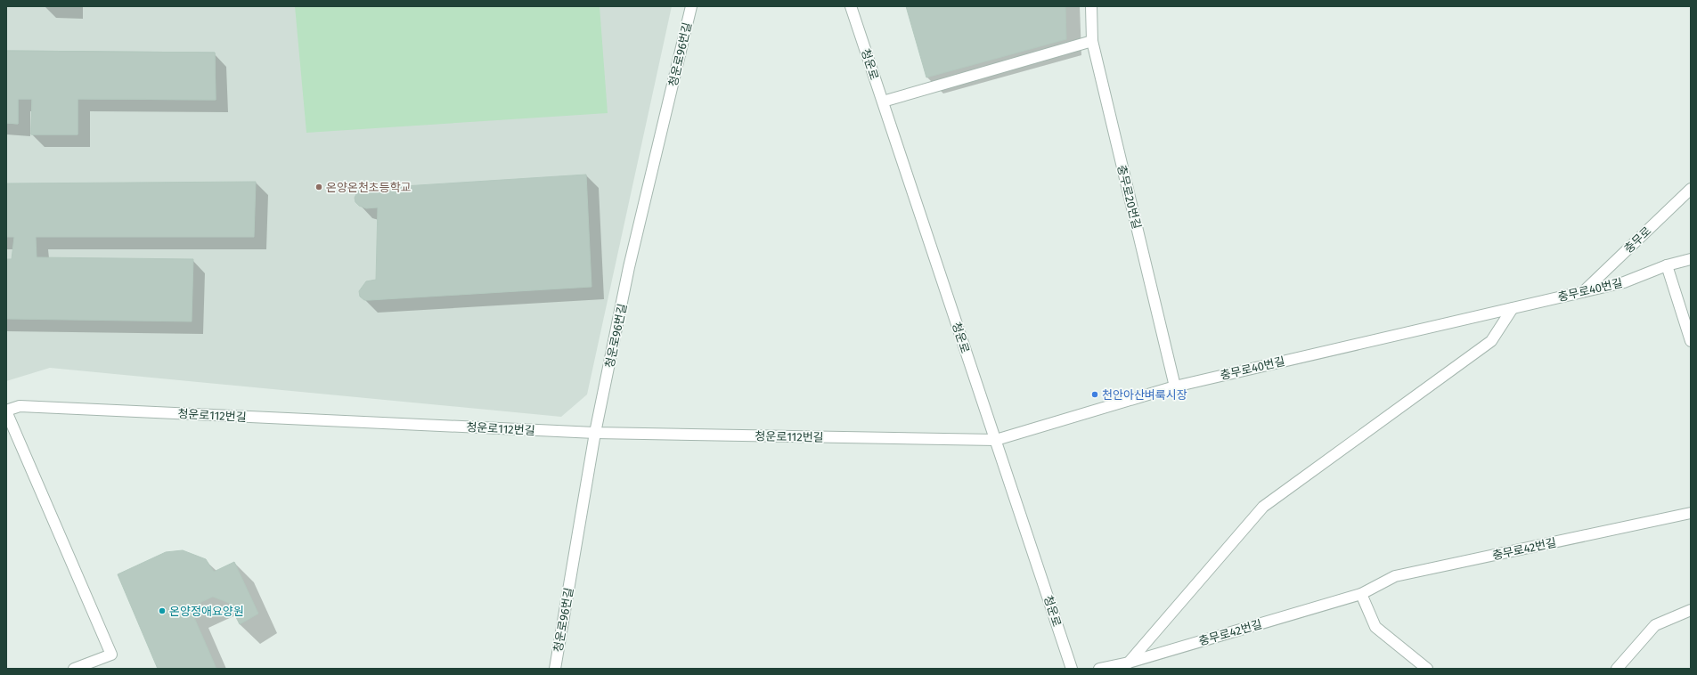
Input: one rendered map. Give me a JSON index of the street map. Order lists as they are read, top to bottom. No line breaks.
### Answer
{"streets":{"street":["청운로96번길","청운로","충무로20번길","충무로","충무로40번길","청운로112번길","충무로42번길"]},"crossings":[["청운로96번길","청운로112번길"],["청운로","충무로40번길"],["청운로","청운로112번길"],["충무로20번길","충무로40번길"],["충무로","충무로40번길"],["충무로40번길","청운로112번길"]],"places":["온양온천초등학교","천안아산벼룩시장","온양정애요양원"]}
